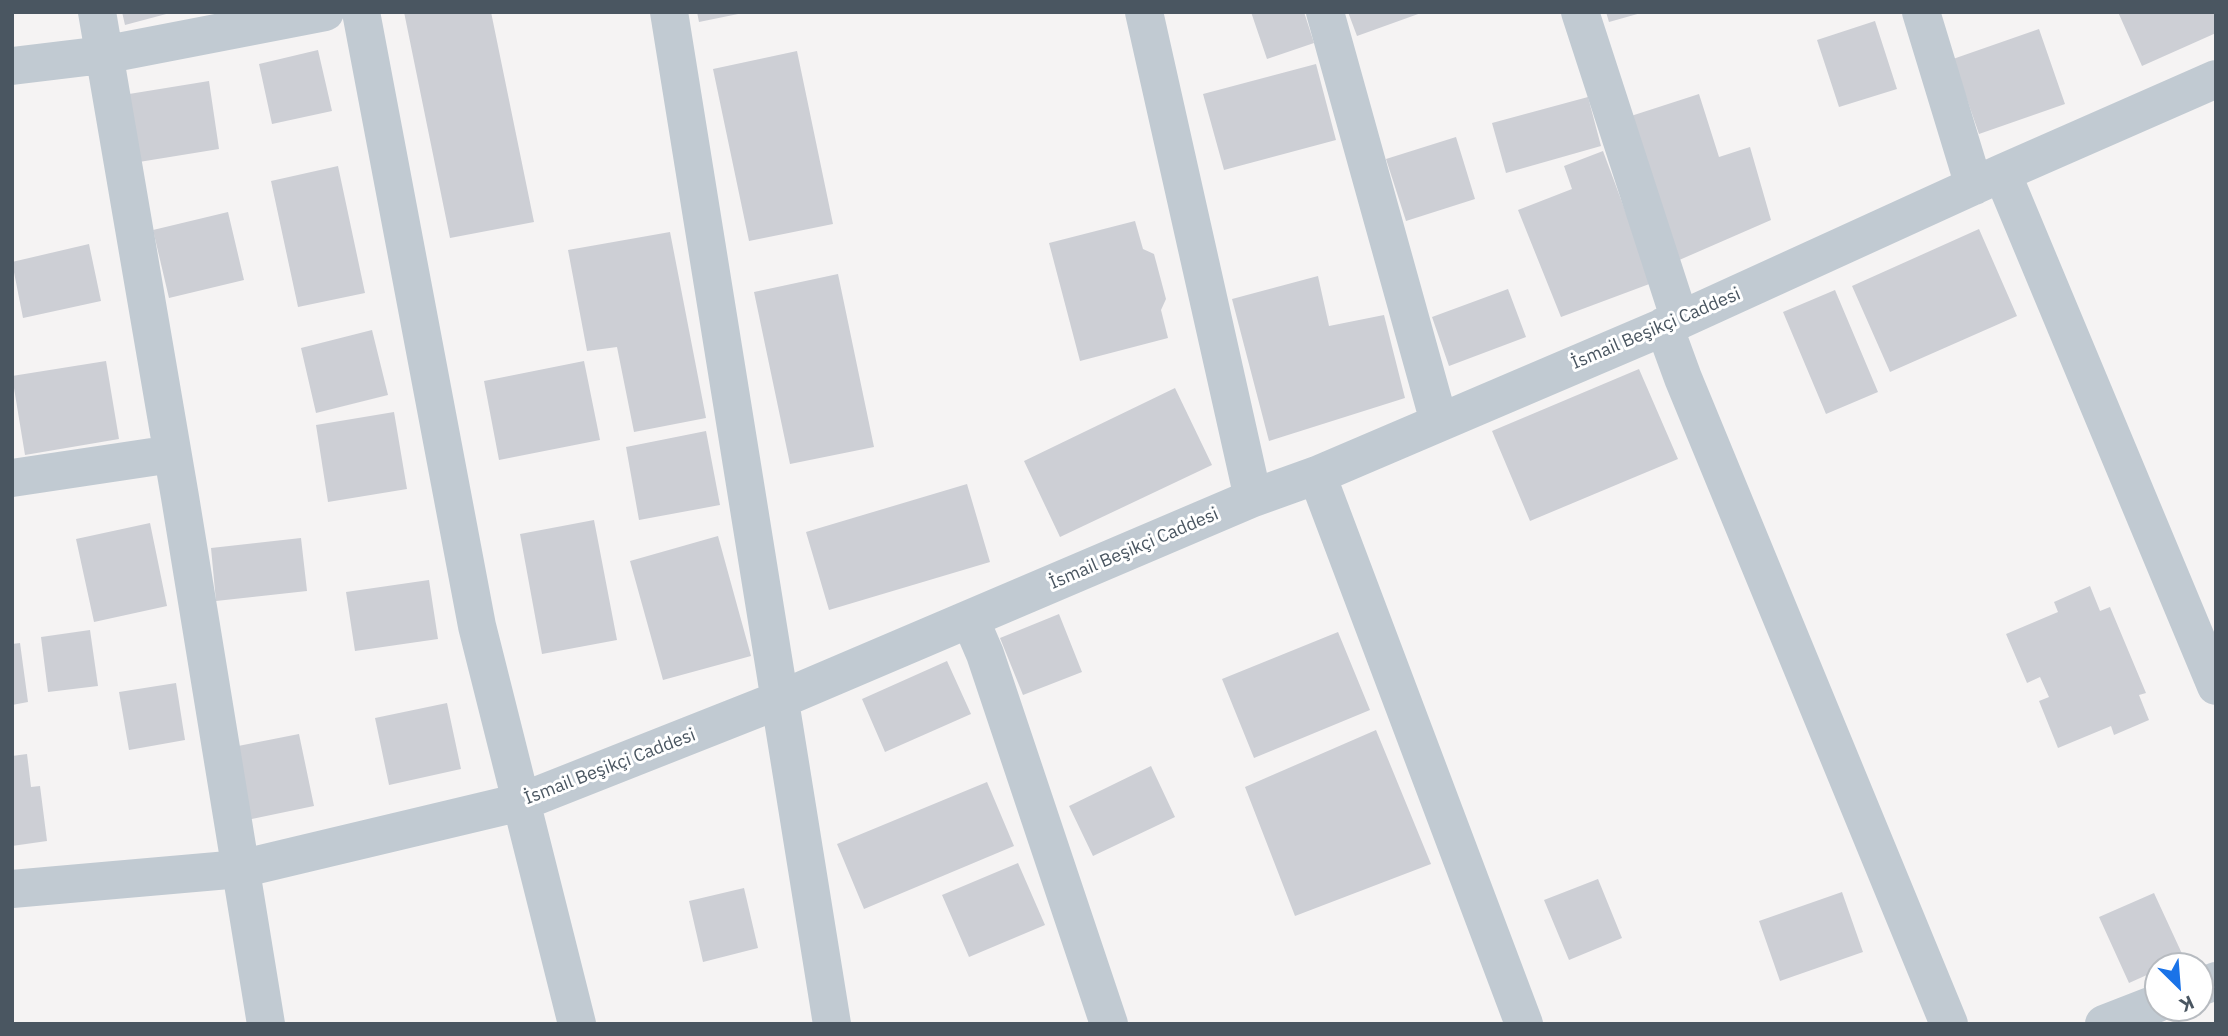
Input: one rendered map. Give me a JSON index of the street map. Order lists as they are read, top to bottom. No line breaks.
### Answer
{"streets":{"street":["İsmail Beşikçi Caddesi"]},"north":"bottom right"}
